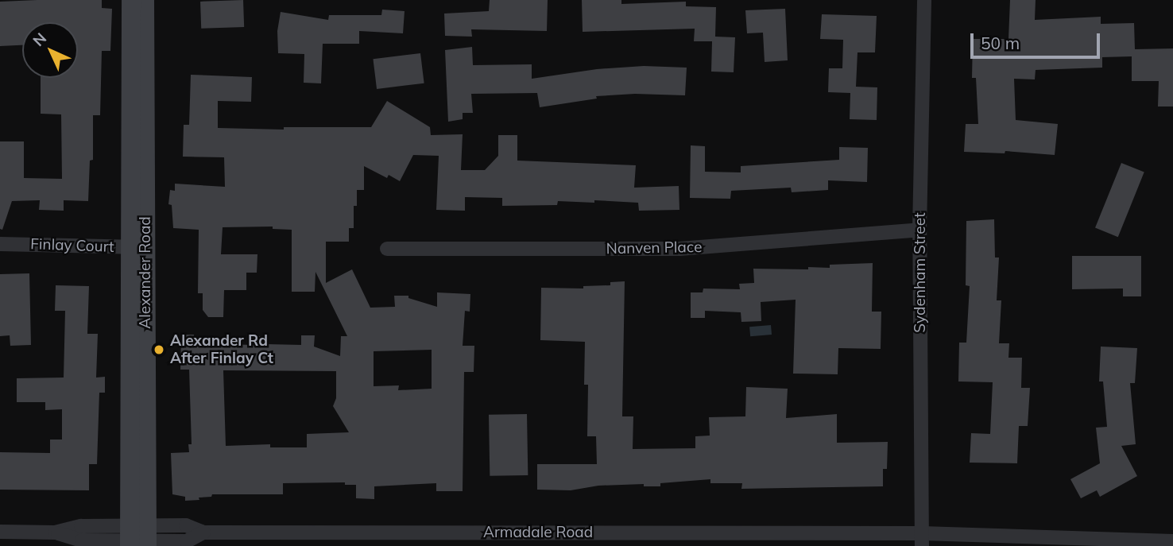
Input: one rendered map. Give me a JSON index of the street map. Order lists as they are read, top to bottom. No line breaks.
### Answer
{"streets":{"main road":["Alexander Road"],"street":["Finlay Court","Nanven Place","Sydenham Street","Armadale Road"]},"crossings":[["Finlay Court","Alexander Road"],["Nanven Place","Sydenham Street"],["Alexander Road","Armadale Road"],["Sydenham Street","Armadale Road"]],"places":["Alexander Rd After Finlay Ct"],"scale_bar":"50 m","north":"top left"}
